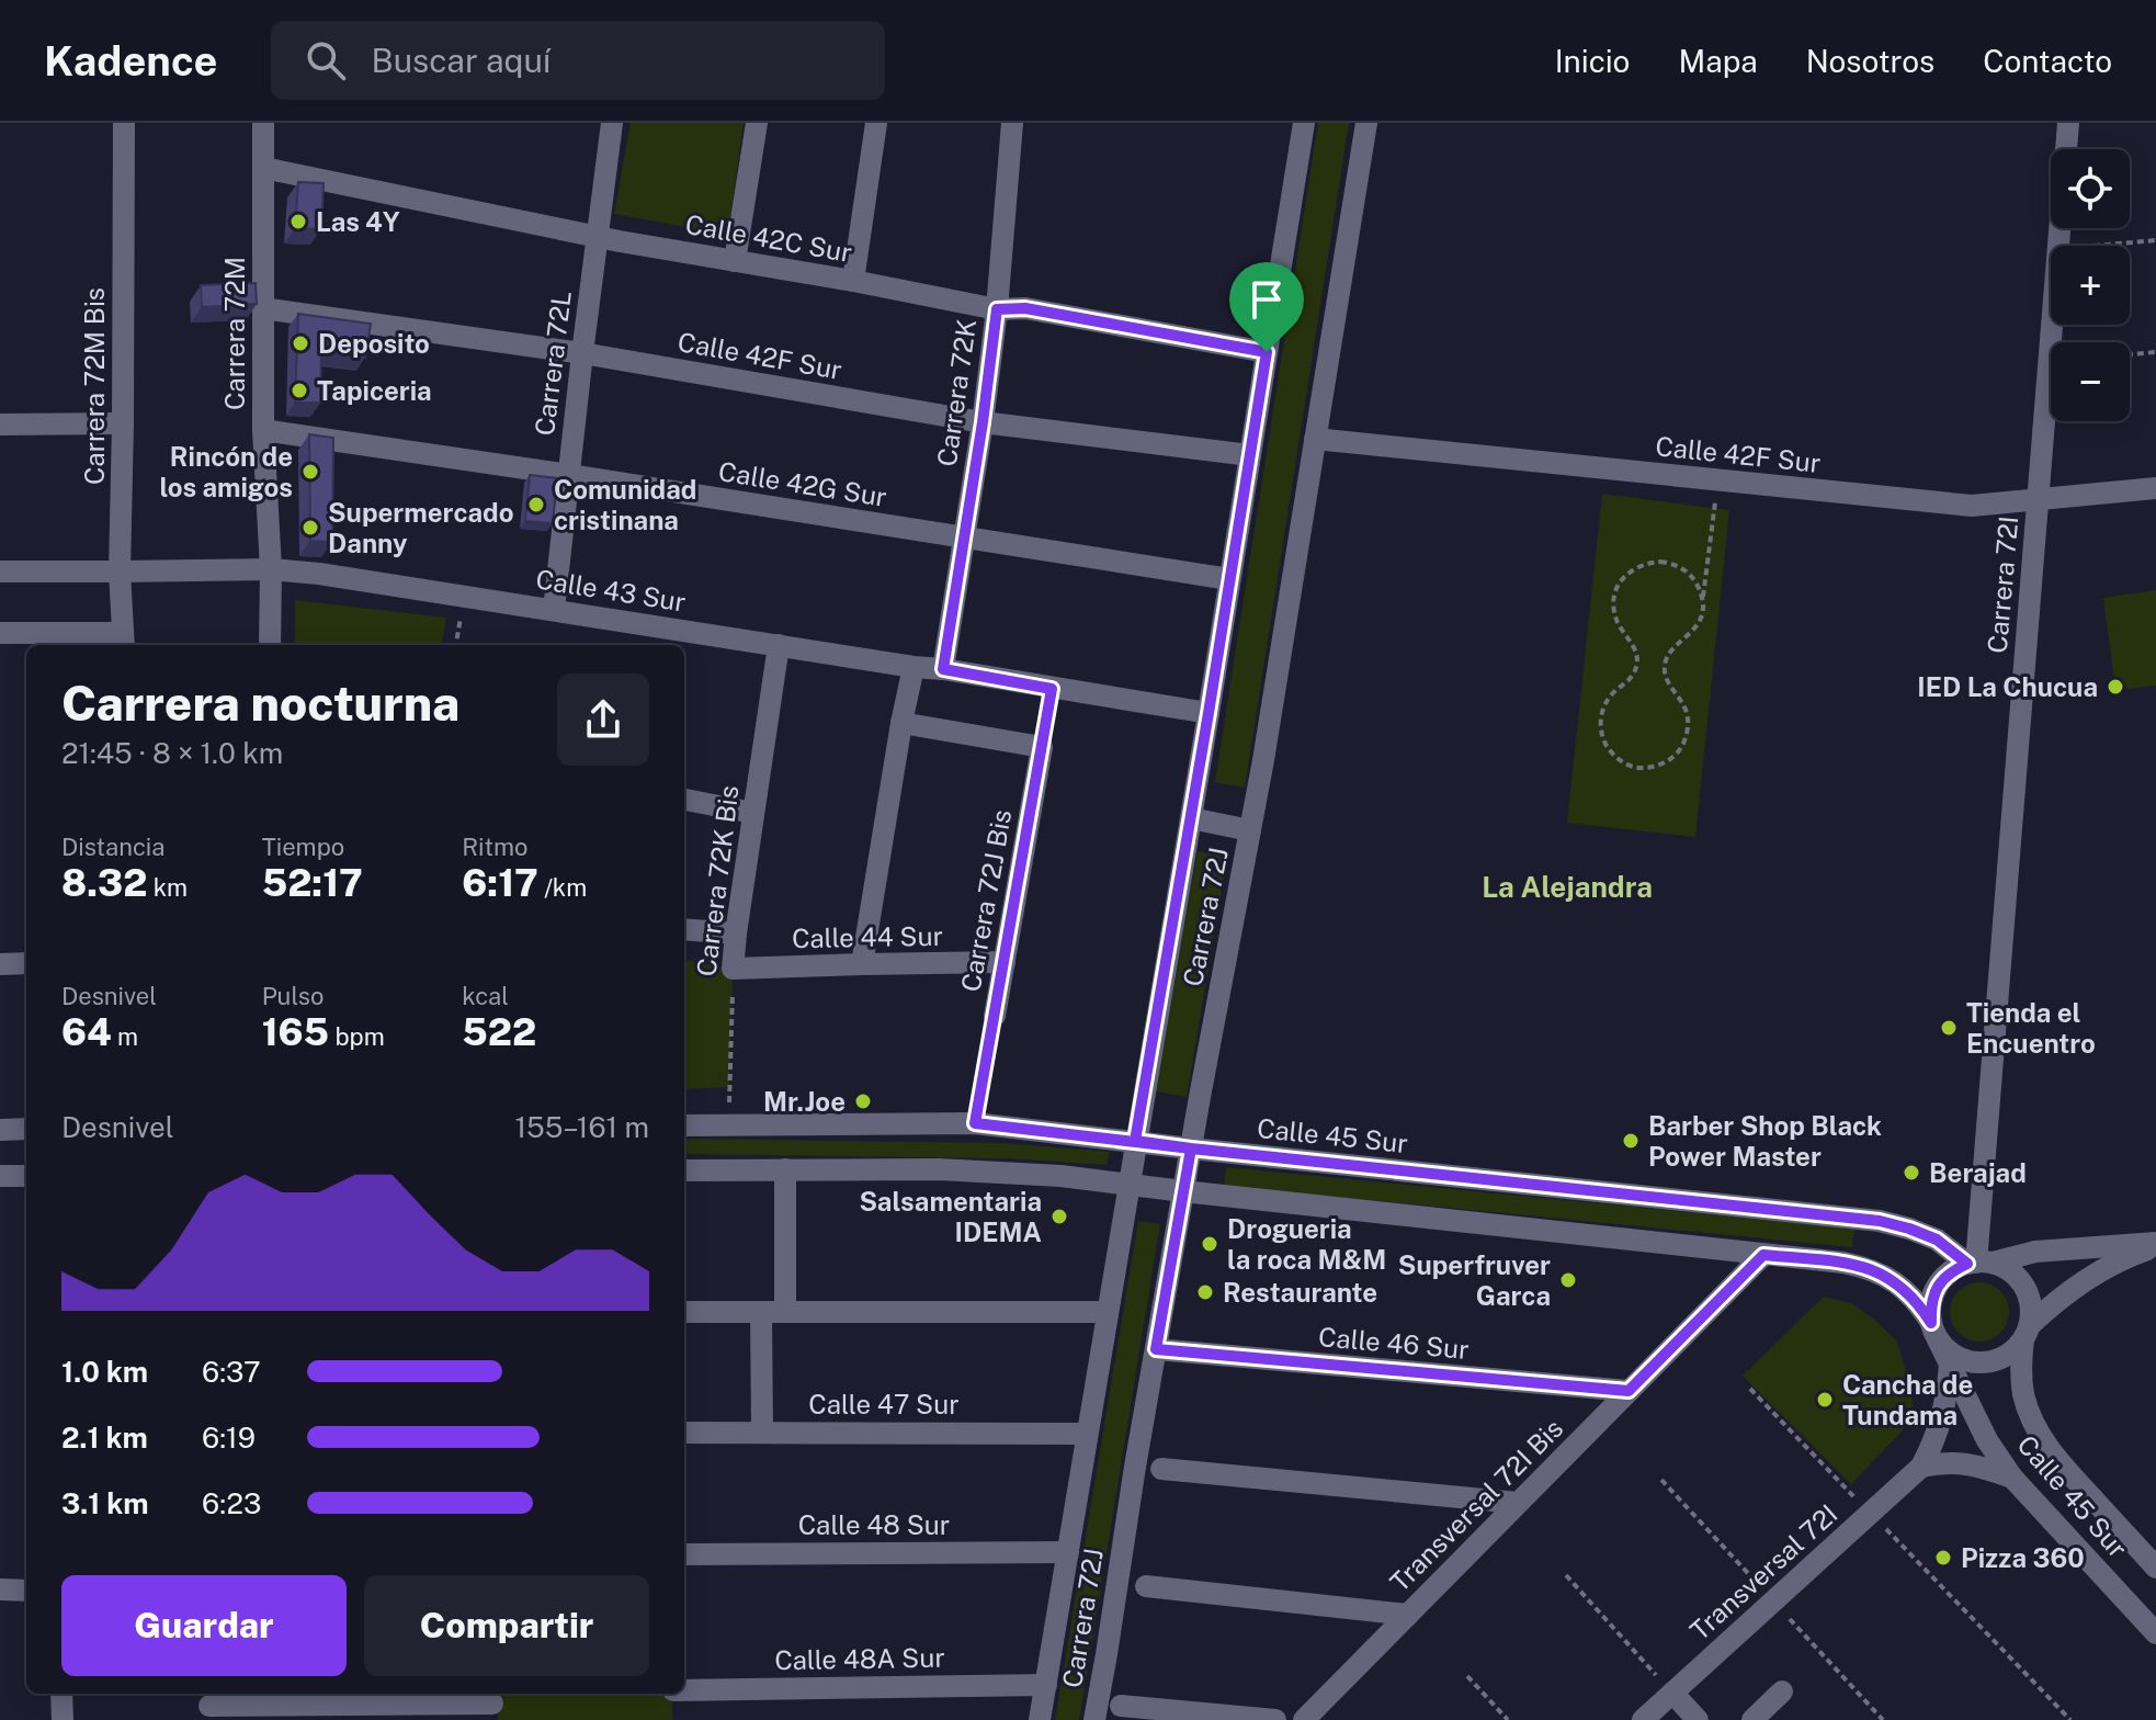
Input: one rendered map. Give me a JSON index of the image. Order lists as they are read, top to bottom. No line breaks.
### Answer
{"streets":{"street":["Calle 42C Sur","Carrera 72M","Calle 42F Sur","Carrera 72L","Carrera 72M Bis","Carrera 72K","Calle 42G Sur","Carrera 72I","Calle 43 Sur","Carrera 72K Bis","Carrera 72J Bis","Carrera 72J","Calle 44 Sur","Calle 45 Sur","Calle 46 Sur","Calle 47 Sur","Transversal 72I Bis","Calle 48 Sur","Transversal 72I","Calle 48A Sur"]},"crossings":[["Calle 42C Sur","Carrera 72M"],["Calle 42C Sur","Carrera 72L"],["Calle 42C Sur","Carrera 72K"],["Calle 42C Sur","Carrera 72J"],["Carrera 72M","Calle 42F Sur"],["Carrera 72M","Calle 42G Sur"],["Carrera 72M","Calle 43 Sur"],["Calle 42F Sur","Carrera 72L"],["Calle 42F Sur","Carrera 72K"],["Calle 42F Sur","Carrera 72I"],["Calle 42F Sur","Carrera 72J"],["Carrera 72L","Calle 42G Sur"],["Carrera 72L","Calle 43 Sur"],["Carrera 72M Bis","Calle 43 Sur"],["Carrera 72K","Calle 42G Sur"],["Carrera 72K","Calle 43 Sur"],["Calle 42G Sur","Carrera 72J"],["Carrera 72I","Calle 45 Sur"],["Calle 43 Sur","Carrera 72K Bis"],["Calle 43 Sur","Carrera 72J"],["Carrera 72K Bis","Calle 44 Sur"],["Carrera 72K Bis","Calle 45 Sur"],["Carrera 72J Bis","Calle 44 Sur"],["Carrera 72J Bis","Calle 45 Sur"],["Carrera 72J","Calle 45 Sur"],["Carrera 72J","Calle 46 Sur"],["Carrera 72J","Calle 47 Sur"],["Carrera 72J","Calle 48 Sur"],["Carrera 72J","Calle 48A Sur"],["Calle 45 Sur","Transversal 72I Bis"],["Calle 45 Sur","Transversal 72I"],["Calle 46 Sur","Transversal 72I Bis"]],"districts":["La Alejandra"],"places":["Las 4Y","Deposito","Tapiceria","Rincón de los amigos","Comunidad cristinana","Supermercado Danny","IED La Chucua","Tienda el Encuentro","Mr.Joe","Barber Shop Black Power Master","Berajad","Salsamentaria IDEMA","Drogueria la roca M&M","Superfruver Garca","Restaurante","Cancha de Tundama","Pizza 360"],"page":{"header":"Kadence","search":"Buscar aquí","nav":["Inicio","Mapa","Nosotros","Contacto"],"map_buttons":["+","−"],"heading":["Carrera nocturna","21:45 · 8 × 1.0 km"],"stats":[["Distancia","8.32 km"],["Tiempo","52:17"],["Ritmo","6:17 /km"],["Desnivel","64 m"],["Pulso","165 bpm"],["kcal","522"]],"chart":["Desnivel","155–161 m"],"list":[{"name":"1.0 km","note":"6:37"},{"name":"2.1 km","note":"6:19"},{"name":"3.1 km","note":"6:23"}],"buttons":["Guardar","Compartir"]}}
